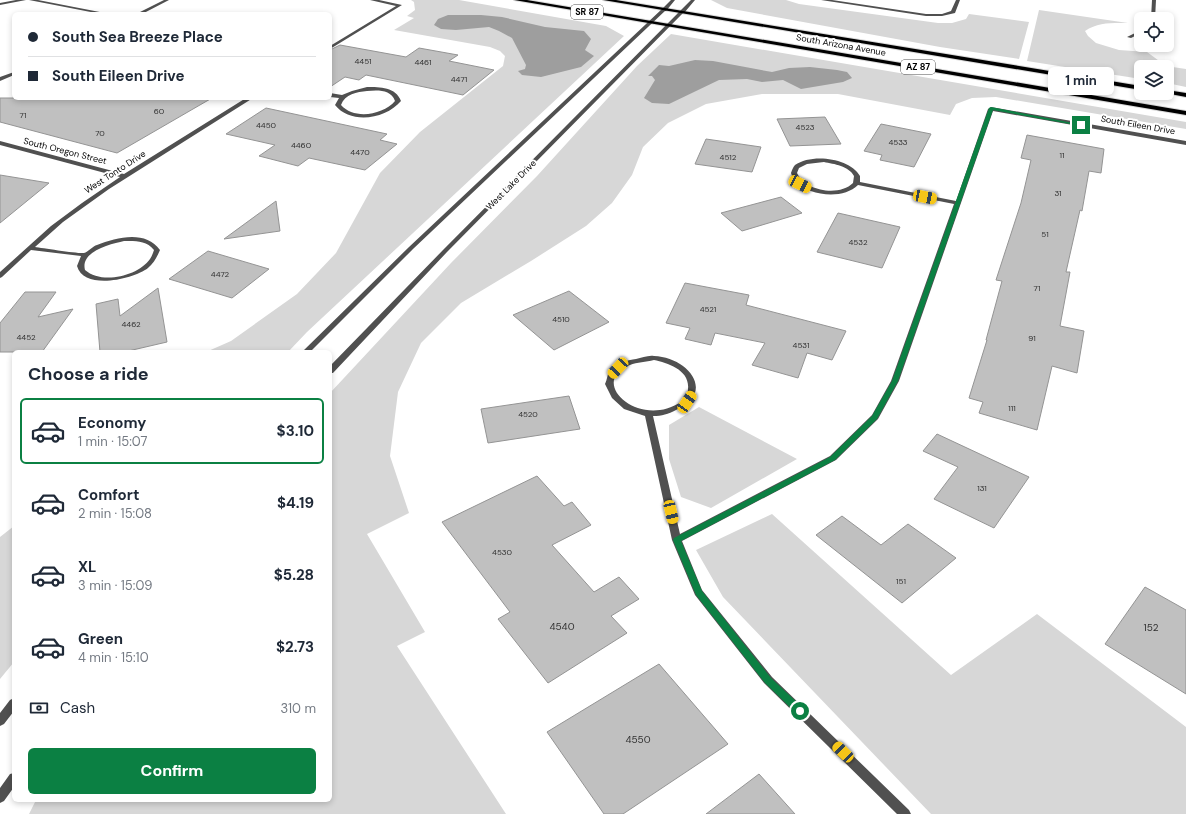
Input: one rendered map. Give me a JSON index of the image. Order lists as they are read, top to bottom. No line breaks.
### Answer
{"streets":{"main road":["SR 87","South Arizona Avenue","AZ 87"],"street":["South Eileen Drive","South Oregon Street","West Tonto Drive","West Lake Drive"]},"crossings":[["South Arizona Avenue","West Lake Drive"],["South Oregon Street","West Tonto Drive"]],"house_numbers":["4451","4461","4471","60","71","4450","4523","70","4533","4460","4470","11","4512","31","51","4532","4472","71","4521","4510","4462","4452","91","4531","111","4520","131","4530","151","4540","152","4550"],"page":{"banner":["South Sea Breeze Place","South Eileen Drive"],"bubble":"1 min","heading":"Choose a ride","list":[{"name":"Economy","note":"1 min · 15:07","value":"$3.10"},{"name":"Comfort","note":"2 min · 15:08","value":"$4.19"},{"name":"XL","note":"3 min · 15:09","value":"$5.28"},{"name":"Green","note":"4 min · 15:10","value":"$2.73"}],"pay":["Cash","310 m"],"buttons":"Confirm"}}
